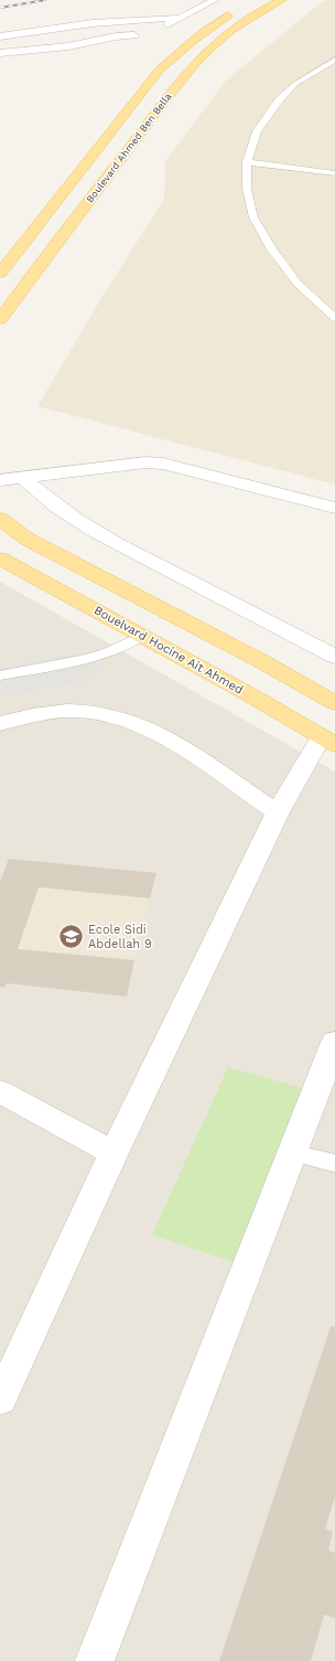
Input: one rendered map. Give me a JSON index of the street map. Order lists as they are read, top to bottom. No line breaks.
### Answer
{"streets":{"main road":["Boulevard Ahmed Ben Bella","Bouelvard Hocine Ait Ahmed"]},"places":{"school or university":["Ecole Sidi Abdellah 9"]}}
